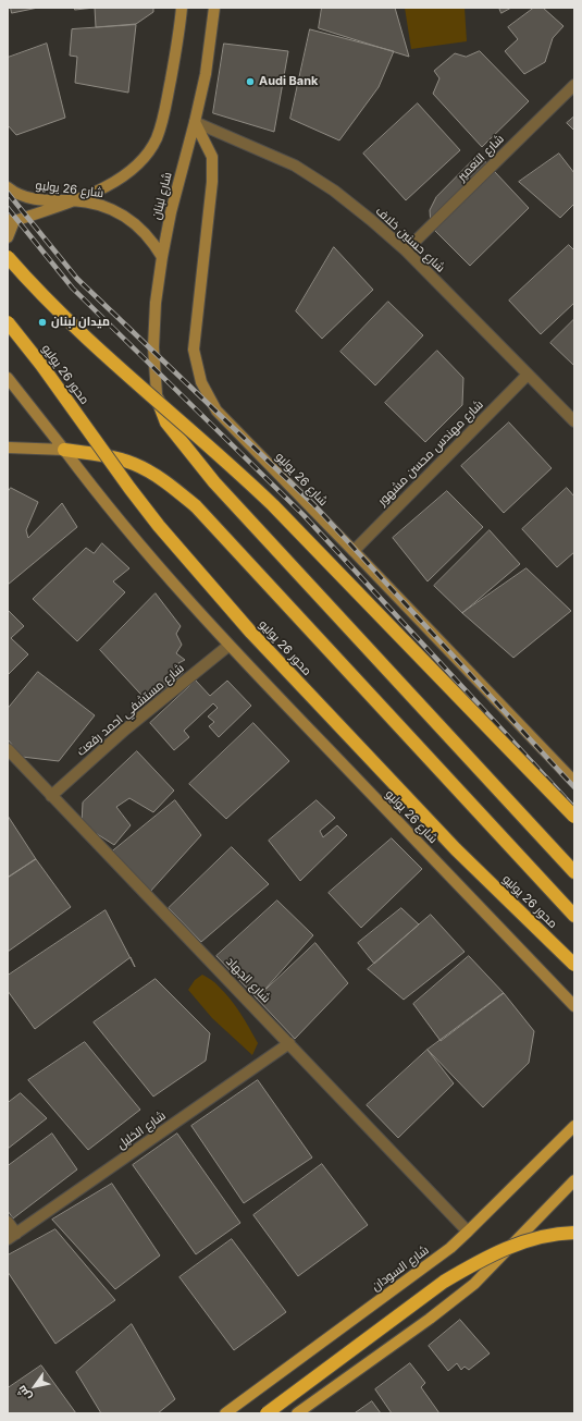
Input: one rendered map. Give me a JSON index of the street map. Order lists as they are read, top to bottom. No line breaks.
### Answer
{"streets":{"highway":["محور 26 يوليو"],"main road":["شارع 26 يوليو","شارع لبنان","شارع السودان"],"street":["شارع التعمير","شارع حسنين خلاف","شارع مهندس محسن مشهور","شارع مستشفي احمد رفعت","شارع الجهاد","شارع الخليل"]},"crossings":[["شارع التعمير","شارع حسنين خلاف"],["شارع 26 يوليو","شارع لبنان"],["شارع 26 يوليو","شارع حسنين خلاف"],["شارع 26 يوليو","شارع مهندس محسن مشهور"],["شارع 26 يوليو","شارع مستشفي احمد رفعت"],["شارع لبنان","شارع حسنين خلاف"],["شارع حسنين خلاف","شارع مهندس محسن مشهور"],["شارع مستشفي احمد رفعت","شارع الجهاد"],["شارع الجهاد","شارع الخليل"],["شارع الجهاد","شارع السودان"]],"places":["Audi Bank","ميدان لبنان"],"north":"bottom left"}
